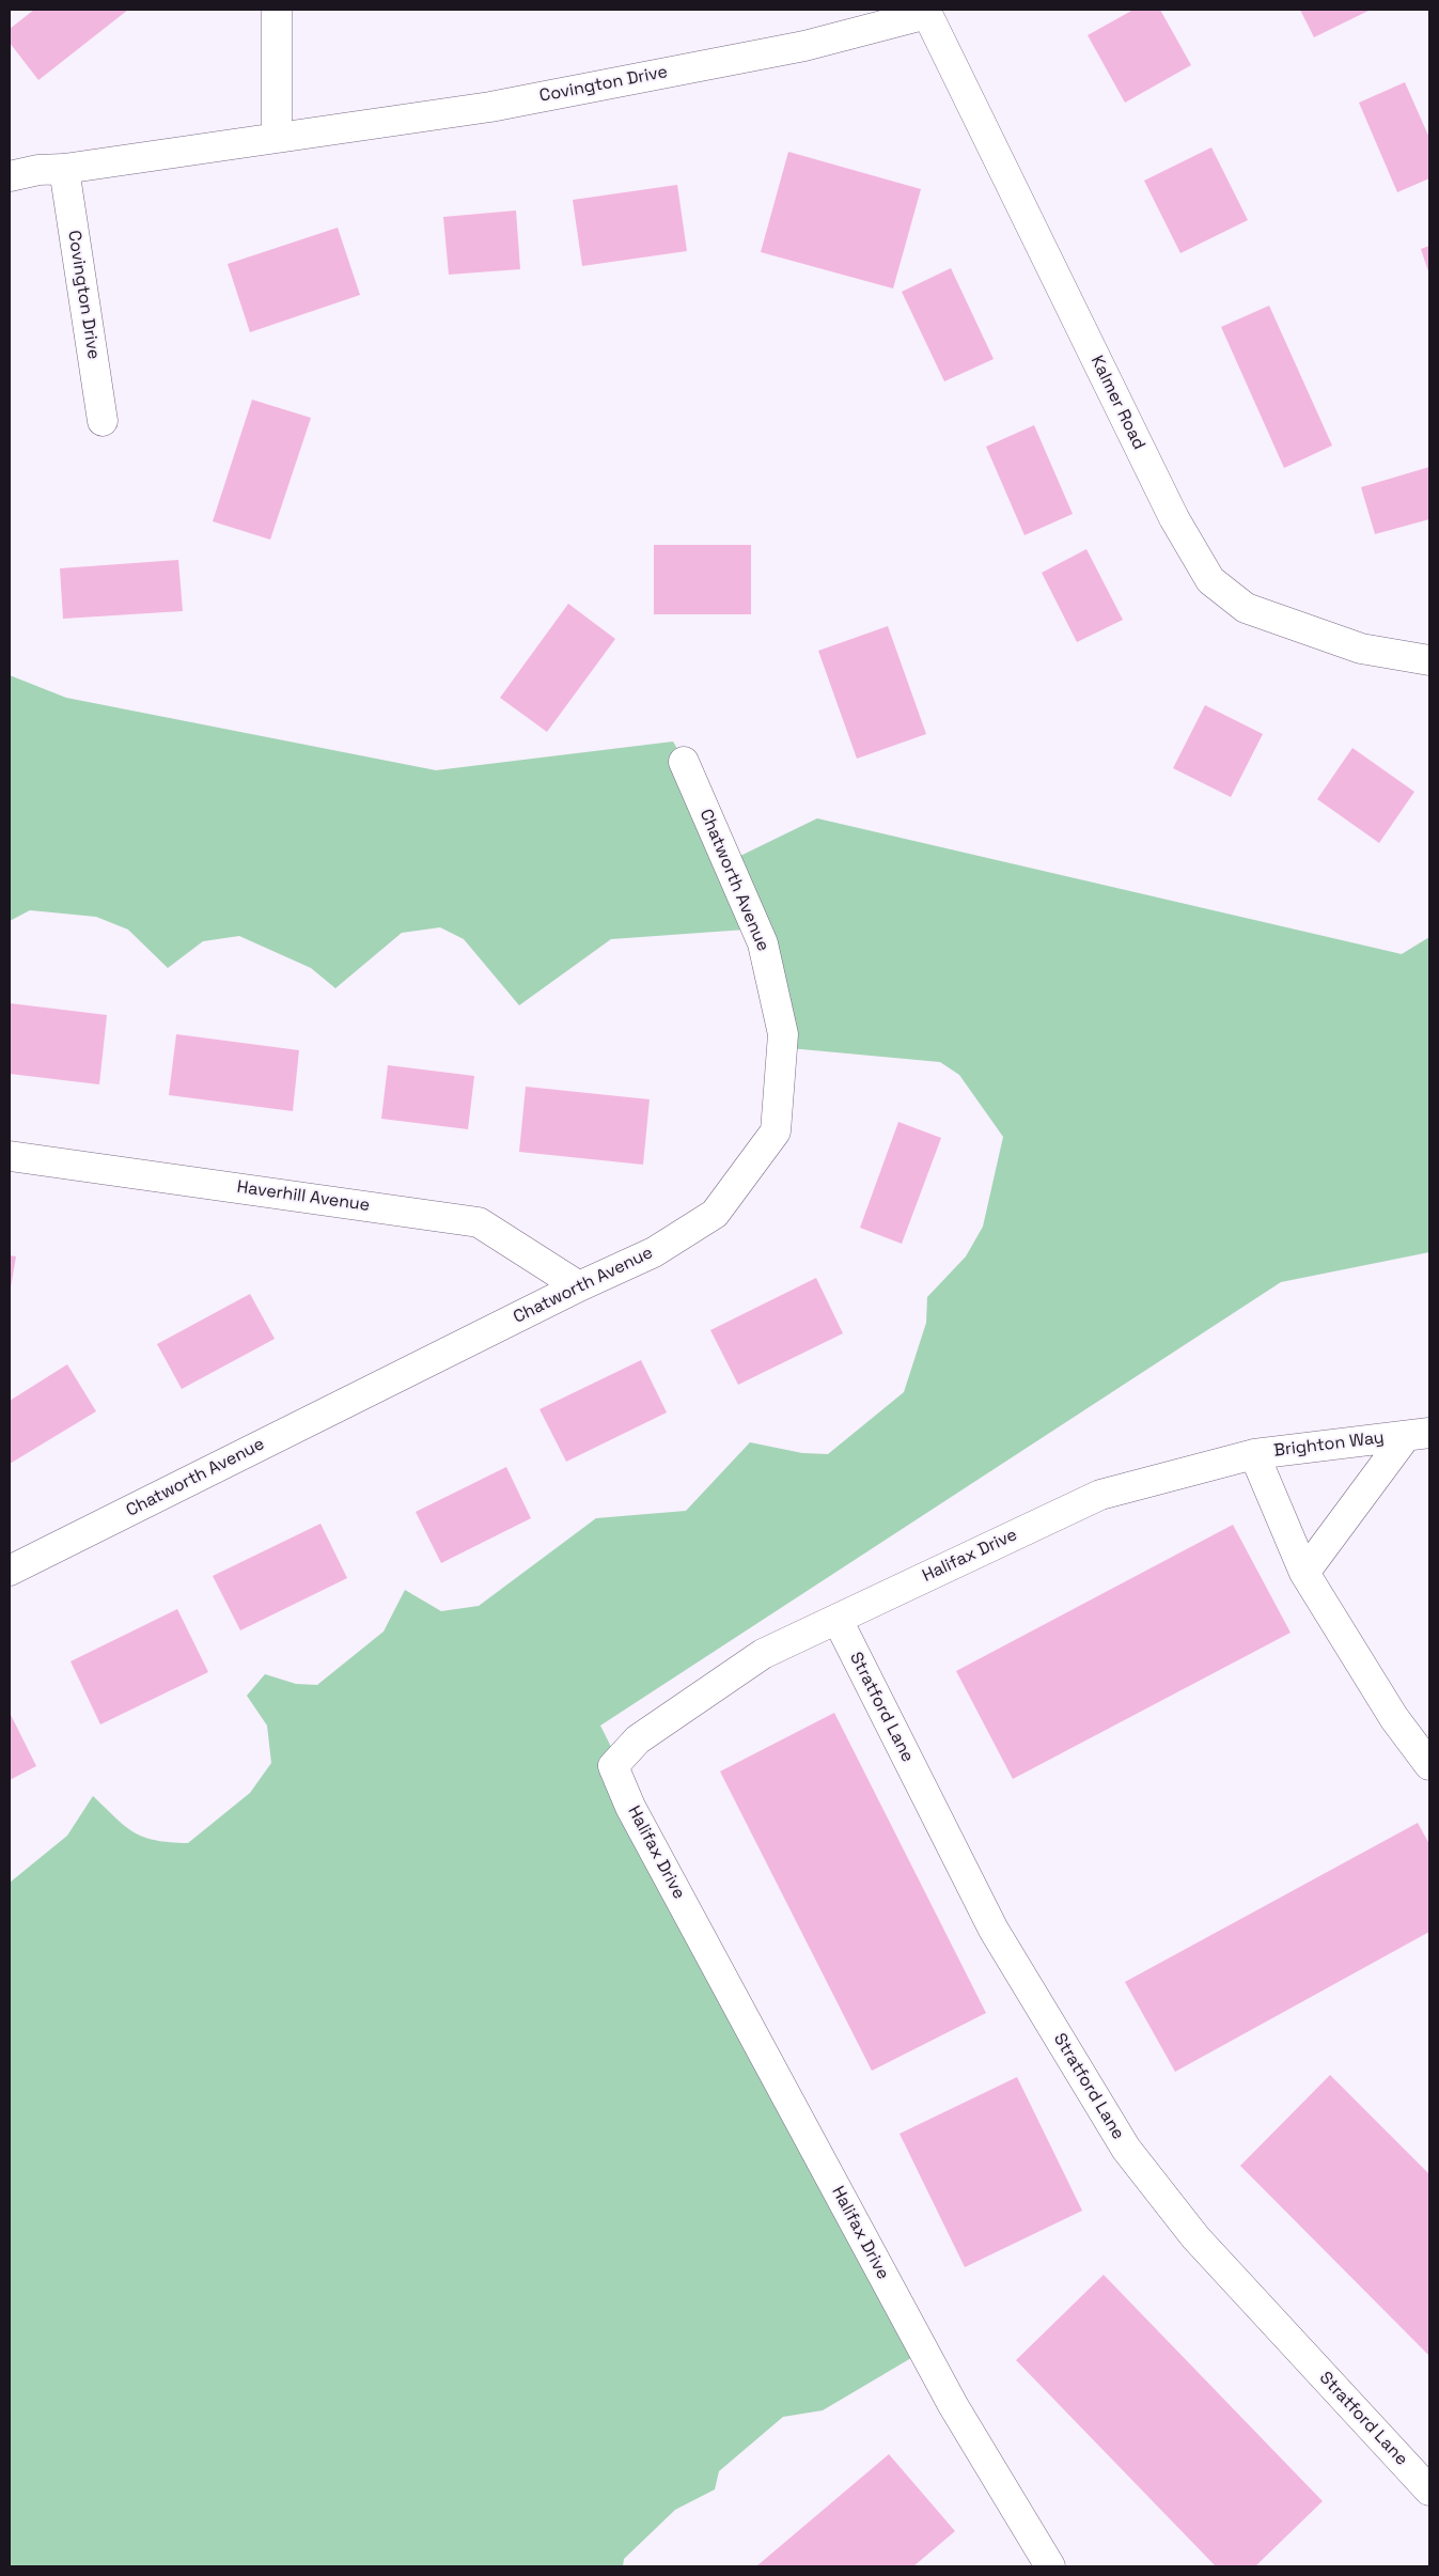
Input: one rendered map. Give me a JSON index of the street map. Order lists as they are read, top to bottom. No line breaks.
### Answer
{"streets":{"street":["Covington Drive","Kalmer Road","Chatworth Avenue","Haverhill Avenue","Brighton Way","Halifax Drive","Stratford Lane"]},"crossings":[["Covington Drive","Kalmer Road"],["Chatworth Avenue","Haverhill Avenue"],["Brighton Way","Halifax Drive"],["Halifax Drive","Stratford Lane"]]}
